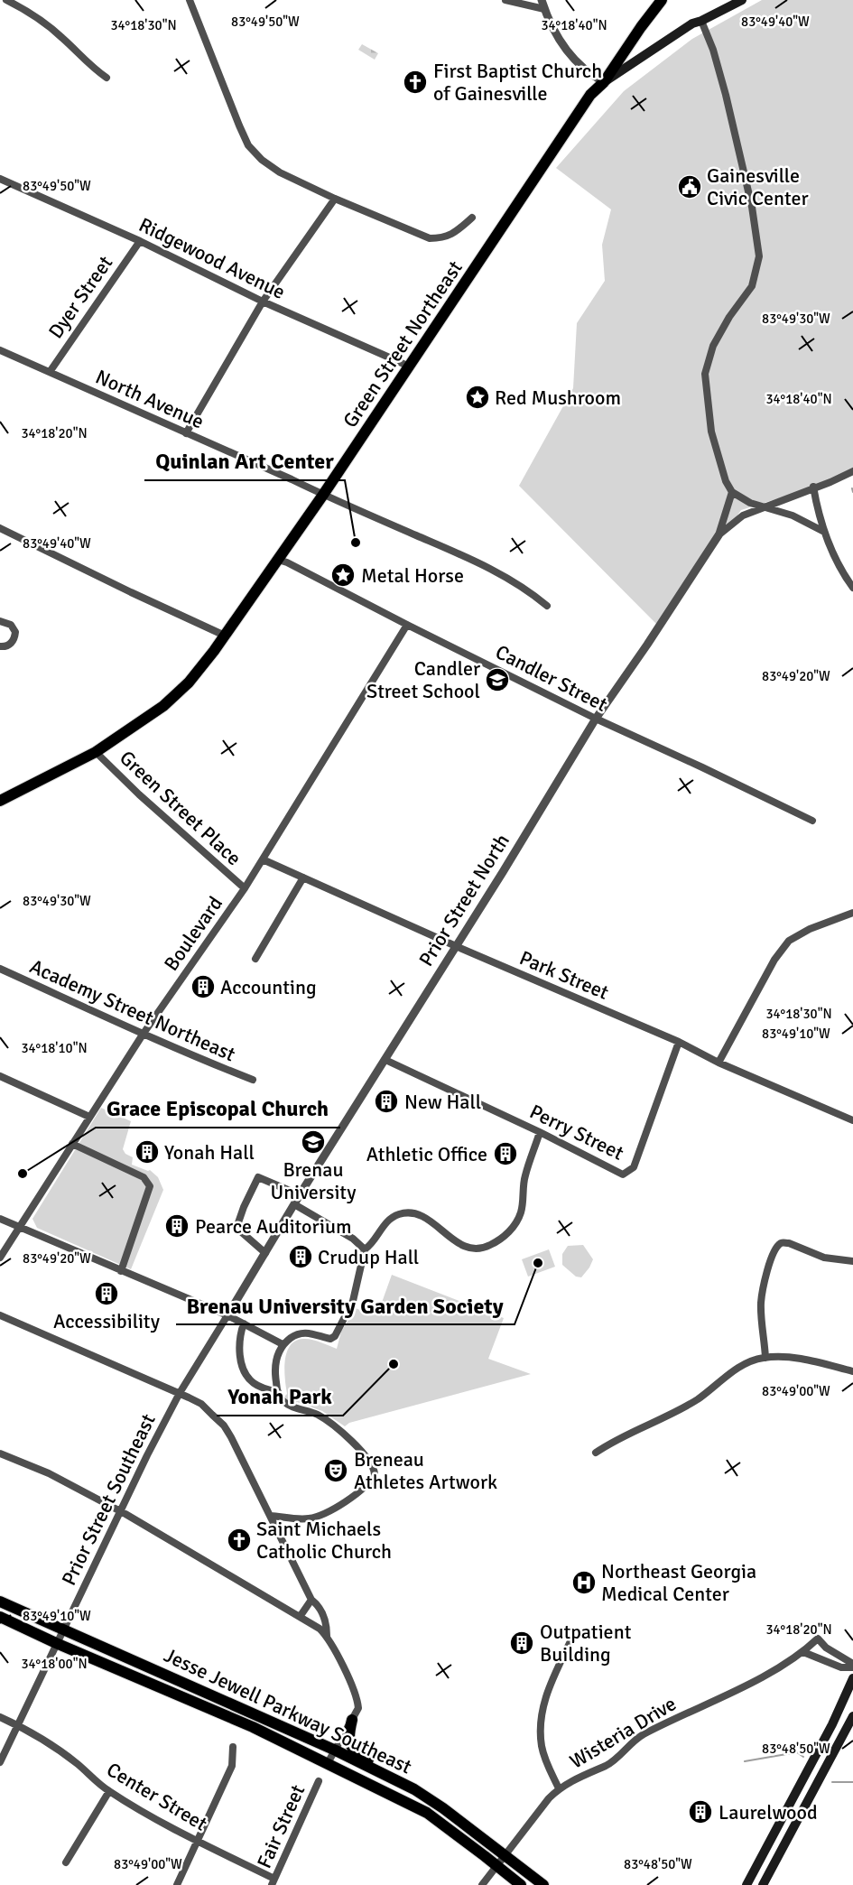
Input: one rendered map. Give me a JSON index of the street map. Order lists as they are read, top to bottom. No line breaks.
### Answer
{"streets":{"main road":["Green Street Northeast","Jesse Jewell Parkway Southeast"],"street":["Ridgewood Avenue","Dyer Street","North Avenue","Candler Street","Green Street Place","Prior Street North","Boulevard","Park Street","Academy Street Northeast","Perry Street","Prior Street Southeast","Wisteria Drive","Center Street","Fair Street"]},"crossings":[["Ridgewood Avenue","Dyer Street"],["Ridgewood Avenue","Green Street Northeast"],["Dyer Street","North Avenue"],["Green Street Northeast","North Avenue"],["Green Street Northeast","Candler Street"],["Green Street Northeast","Green Street Place"],["Candler Street","Prior Street North"],["Candler Street","Boulevard"],["Green Street Place","Boulevard"],["Prior Street North","Park Street"],["Prior Street North","Perry Street"],["Prior Street North","Prior Street Southeast"],["Boulevard","Park Street"],["Boulevard","Academy Street Northeast"],["Park Street","Perry Street"],["Prior Street Southeast","Jesse Jewell Parkway Southeast"],["Prior Street Southeast","Center Street"],["Jesse Jewell Parkway Southeast","Wisteria Drive"],["Center Street","Fair Street"]],"places":{"church":["First Baptist Church of Gainesville","Saint Michaels Catholic Church"],"public building":["Gainesville Civic Center"],"place":["Red Mushroom","Metal Horse"],"other":["Quinlan Art Center","Grace Episcopal Church","Brenau University Garden Society","Yonah Park"],"school or university":["Candler Street School","Brenau University"],"building":["Accounting","New Hall","Yonah Hall","Athletic Office","Pearce Auditorium","Crudup Hall","Accessibility","Outpatient Building","Laurelwood"],"theatre":["Breneau Athletes Artwork"],"hospital":["Northeast Georgia Medical Center"]},"coordinates":["83°49'50\"W","83°49'40\"W","34°18'30\"N","34°18'40\"N","83°49'30\"W","34°18'20\"N","83°49'20\"W","83°49'10\"W","34°18'10\"N","83°49'00\"W","34°18'00\"N","83°48'50\"W"]}
